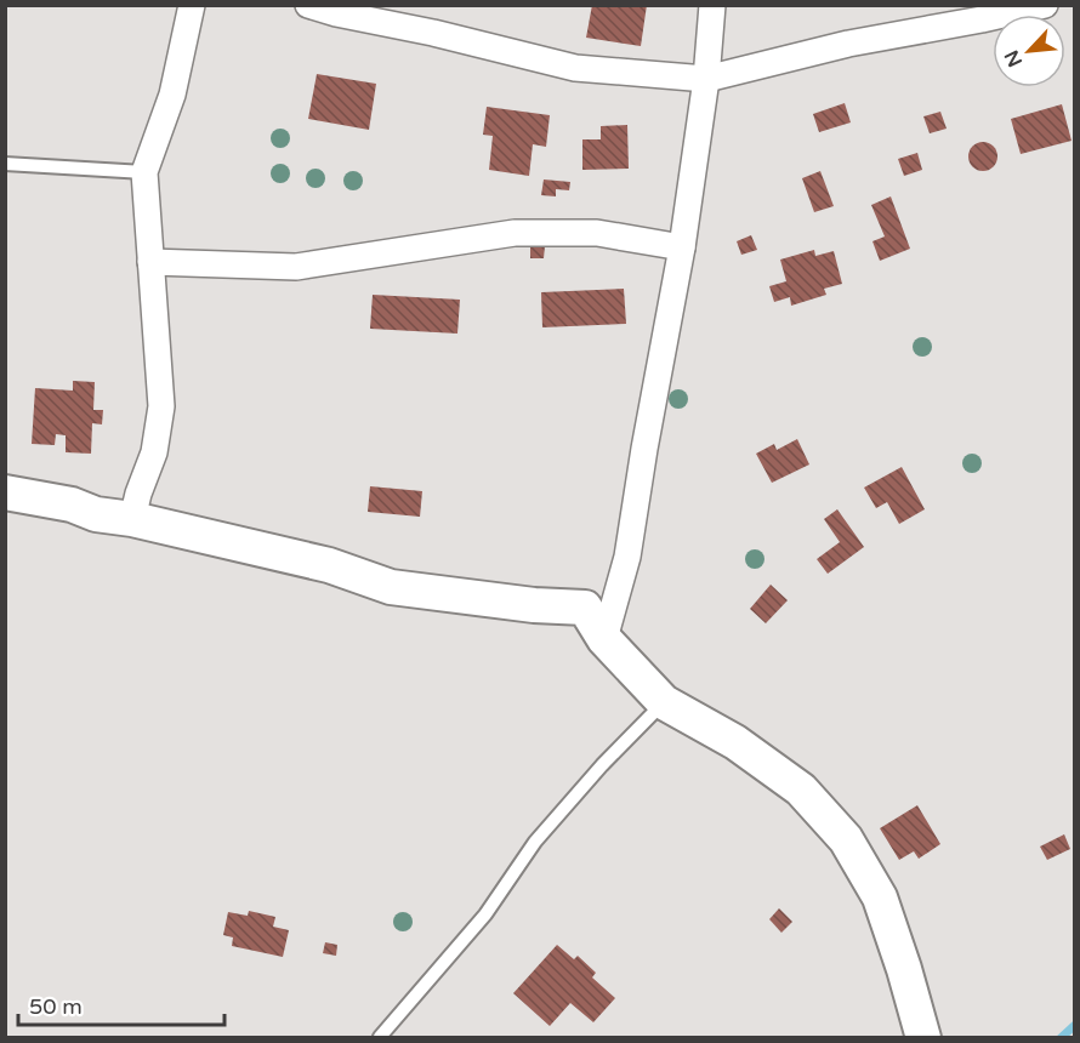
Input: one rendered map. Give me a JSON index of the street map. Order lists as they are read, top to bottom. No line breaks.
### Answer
{"scale_bar":"50 m","north":"bottom left"}
